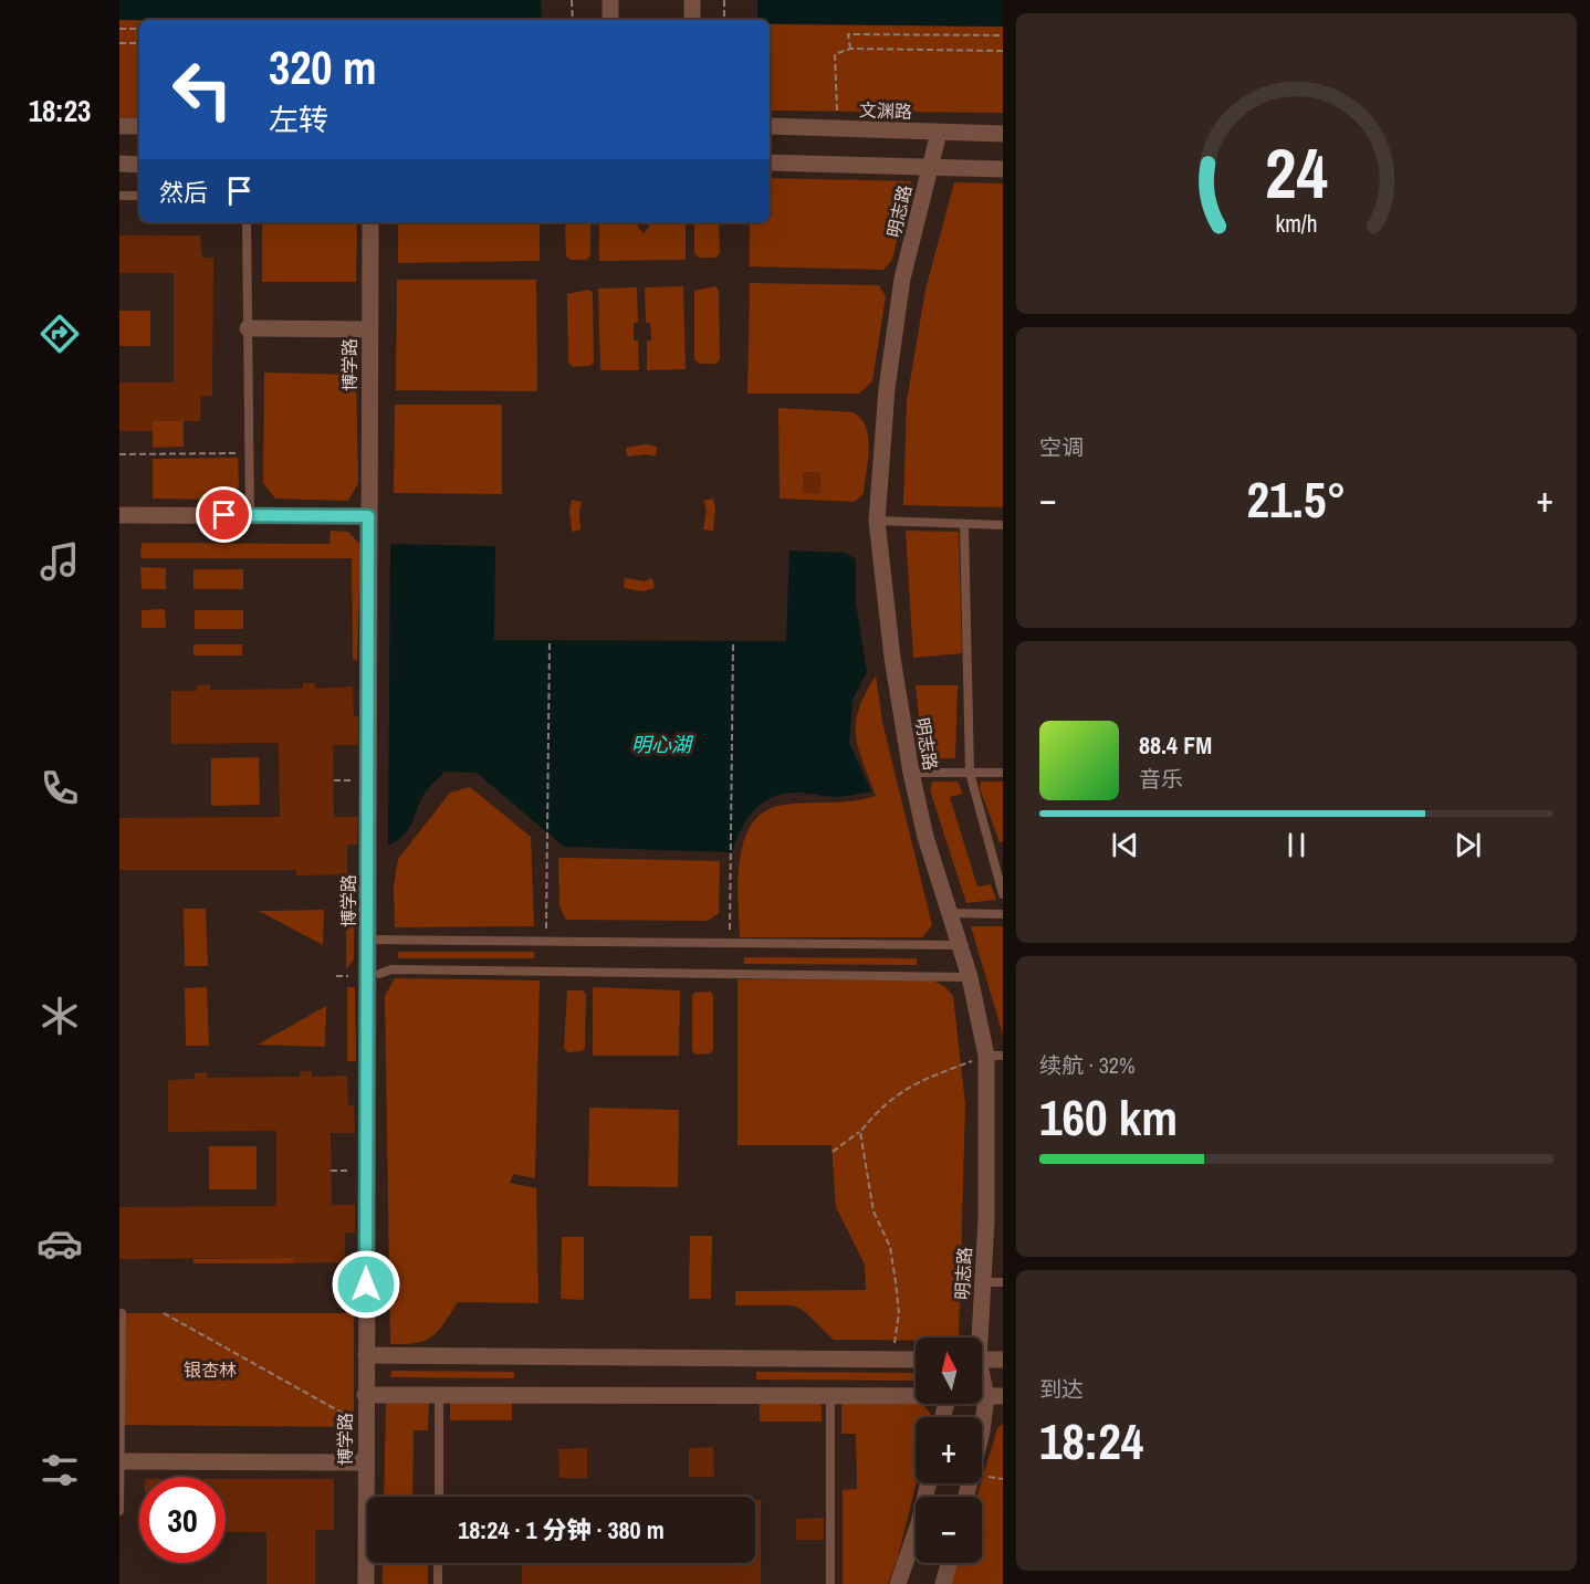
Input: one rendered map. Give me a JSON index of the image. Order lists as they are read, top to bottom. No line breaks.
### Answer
{"streets":{"street":["文渊路","明志路","博学路"]},"crossings":[["文渊路","明志路"]],"water":["明心湖"],"parks":["银杏林"],"north":"top","page":{"tabs":"18:23","turn":["320 m","左转"],"then":"然后","tile":["空调",["续航 · 32%","160 km"],["到达","18:24"]],"heat":["−","21.5°","+"],"song":["88.4 FM","音乐"],"map_buttons":["+","−"],"limit":"30","trip":"18:24 · 1 分钟 · 380 m","gauge":["24","km/h"]}}
